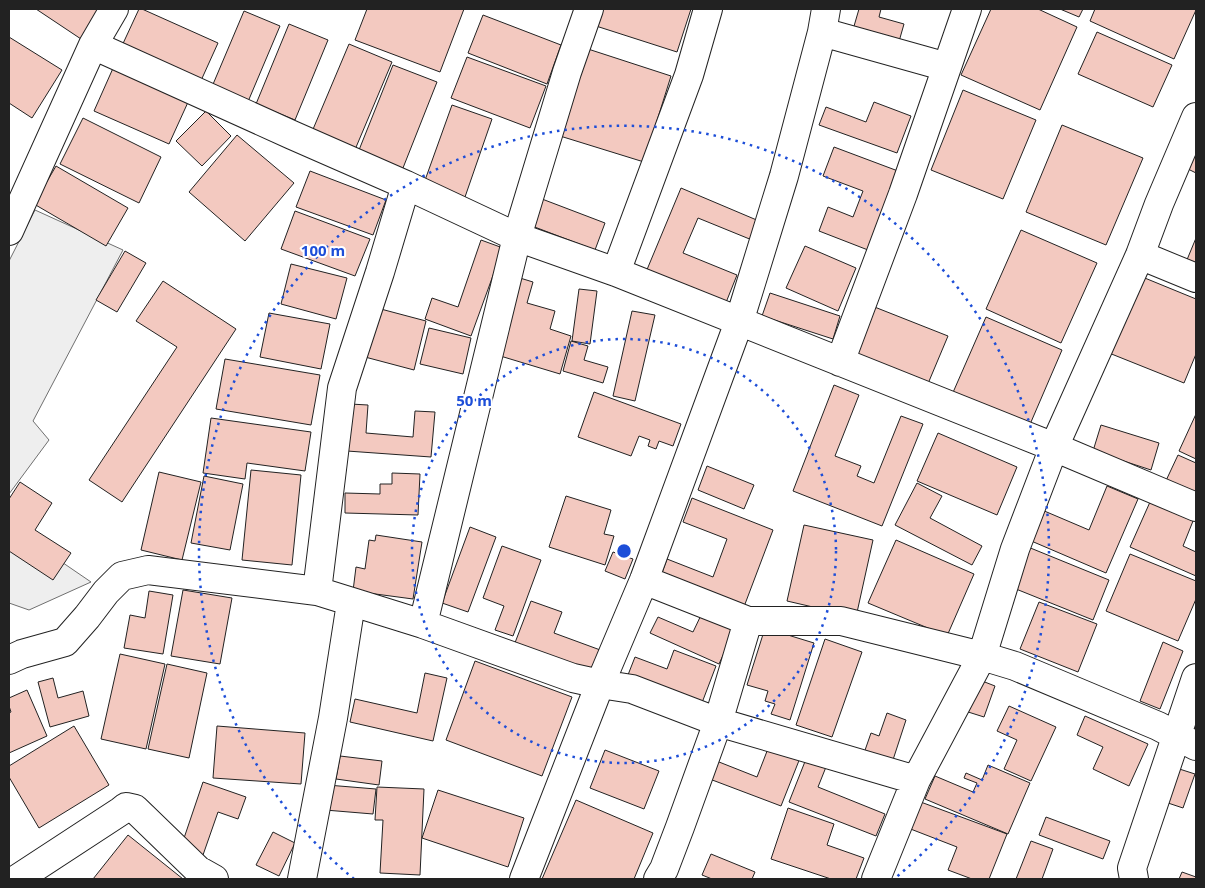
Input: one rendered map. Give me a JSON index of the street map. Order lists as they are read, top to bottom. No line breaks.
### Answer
{"rings":["100 m","50 m"]}
